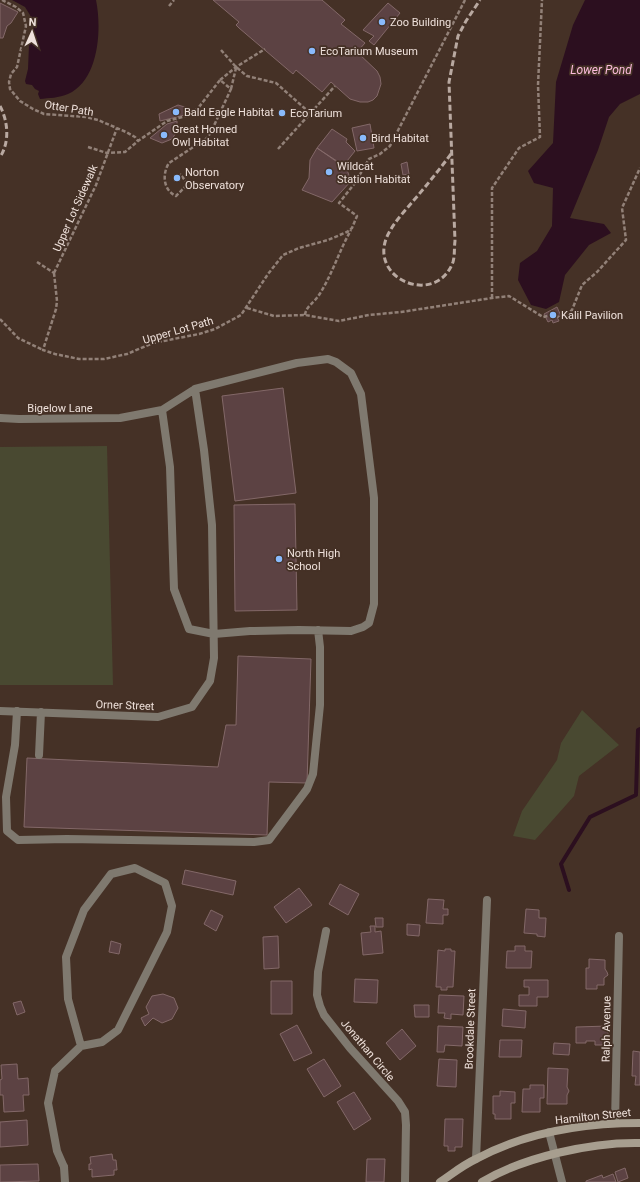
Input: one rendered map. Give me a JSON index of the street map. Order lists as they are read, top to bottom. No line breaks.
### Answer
{"streets":{"main road":["Hamilton Street"],"street":["Bigelow Lane","Orner Street","Brookdale Street","Ralph Avenue","Jonathan Circle"],"path":["Otter Path","Upper Lot Sidewalk","Upper Lot Path"]},"crossings":[["Otter Path","Upper Lot Sidewalk"],["Brookdale Street","Hamilton Street"],["Ralph Avenue","Hamilton Street"]],"water":["Lower Pond"],"places":["Zoo Building","EcoTarium Museum","Bald Eagle Habitat","EcoTarium","Great Horned Owl Habitat","Bird Habitat","Wildcat Station Habitat","Norton Observatory","Kalil Pavilion","North High School"],"north":"top"}
